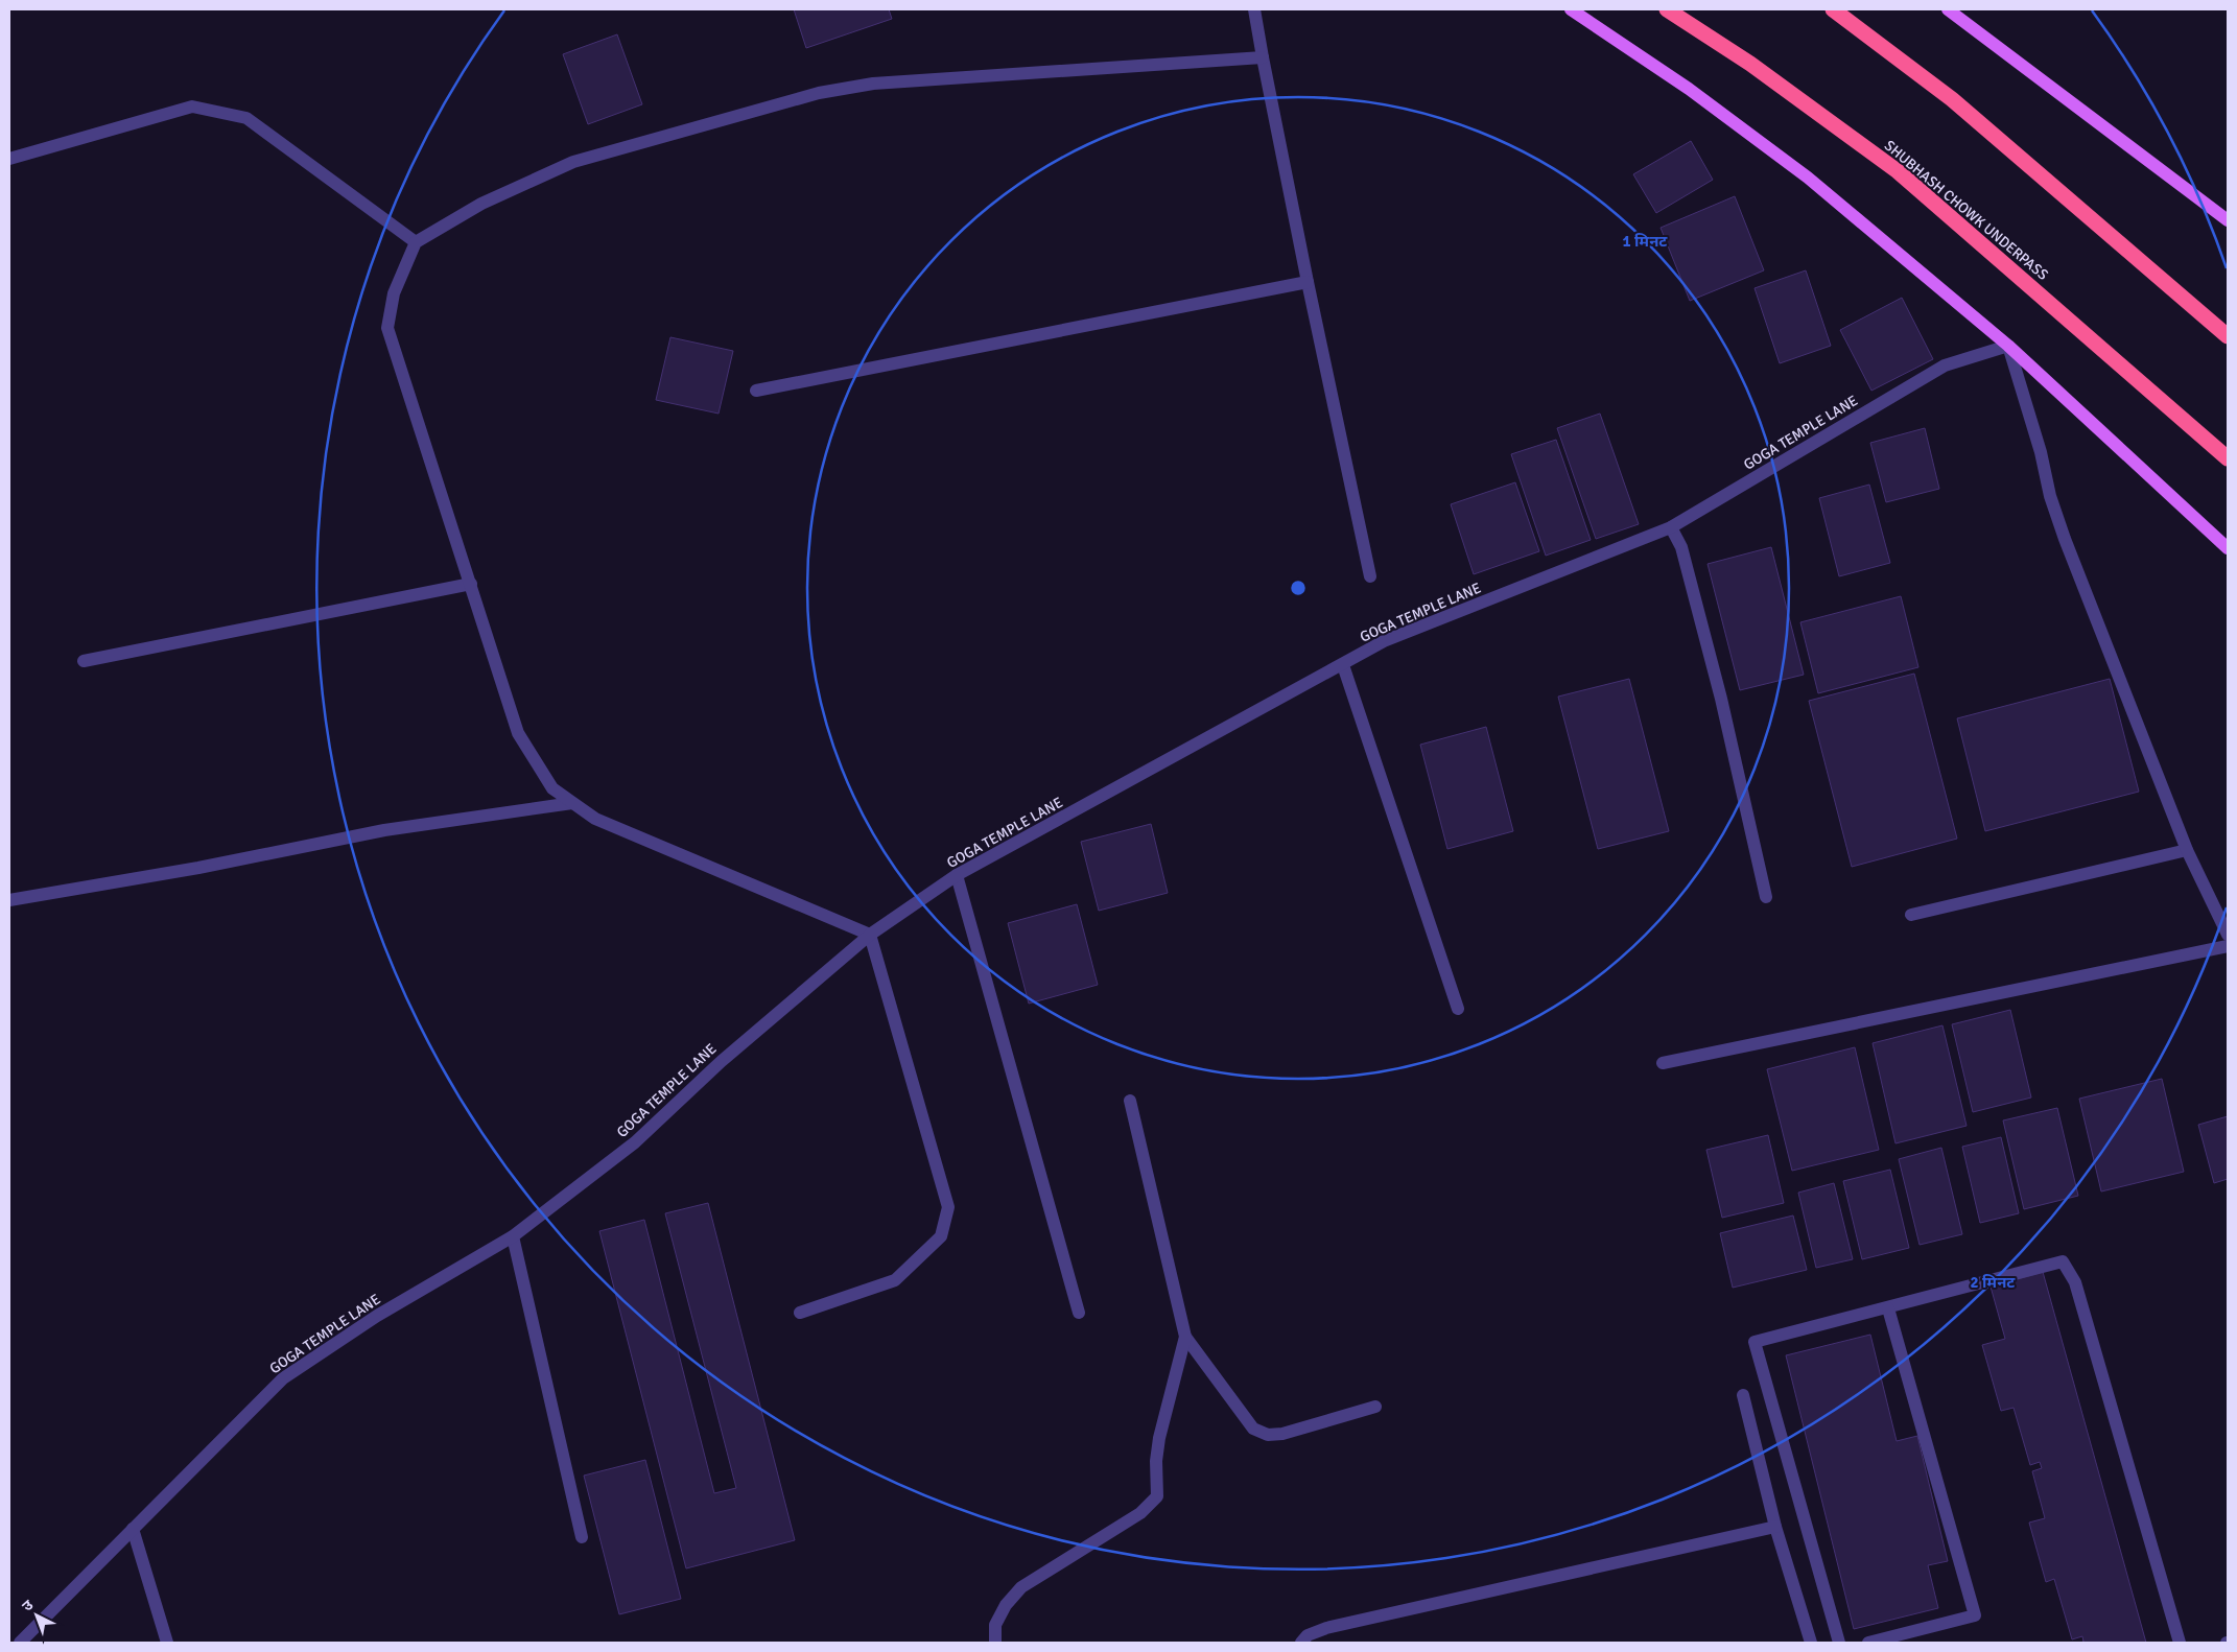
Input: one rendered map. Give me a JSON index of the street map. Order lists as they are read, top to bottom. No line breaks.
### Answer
{"streets":{"highway":["SHUBHASH CHOWK UNDERPASS"],"street":["GOGA TEMPLE LANE"]},"north":"top left","rings":["1 मिनट","2 मिनट"]}
